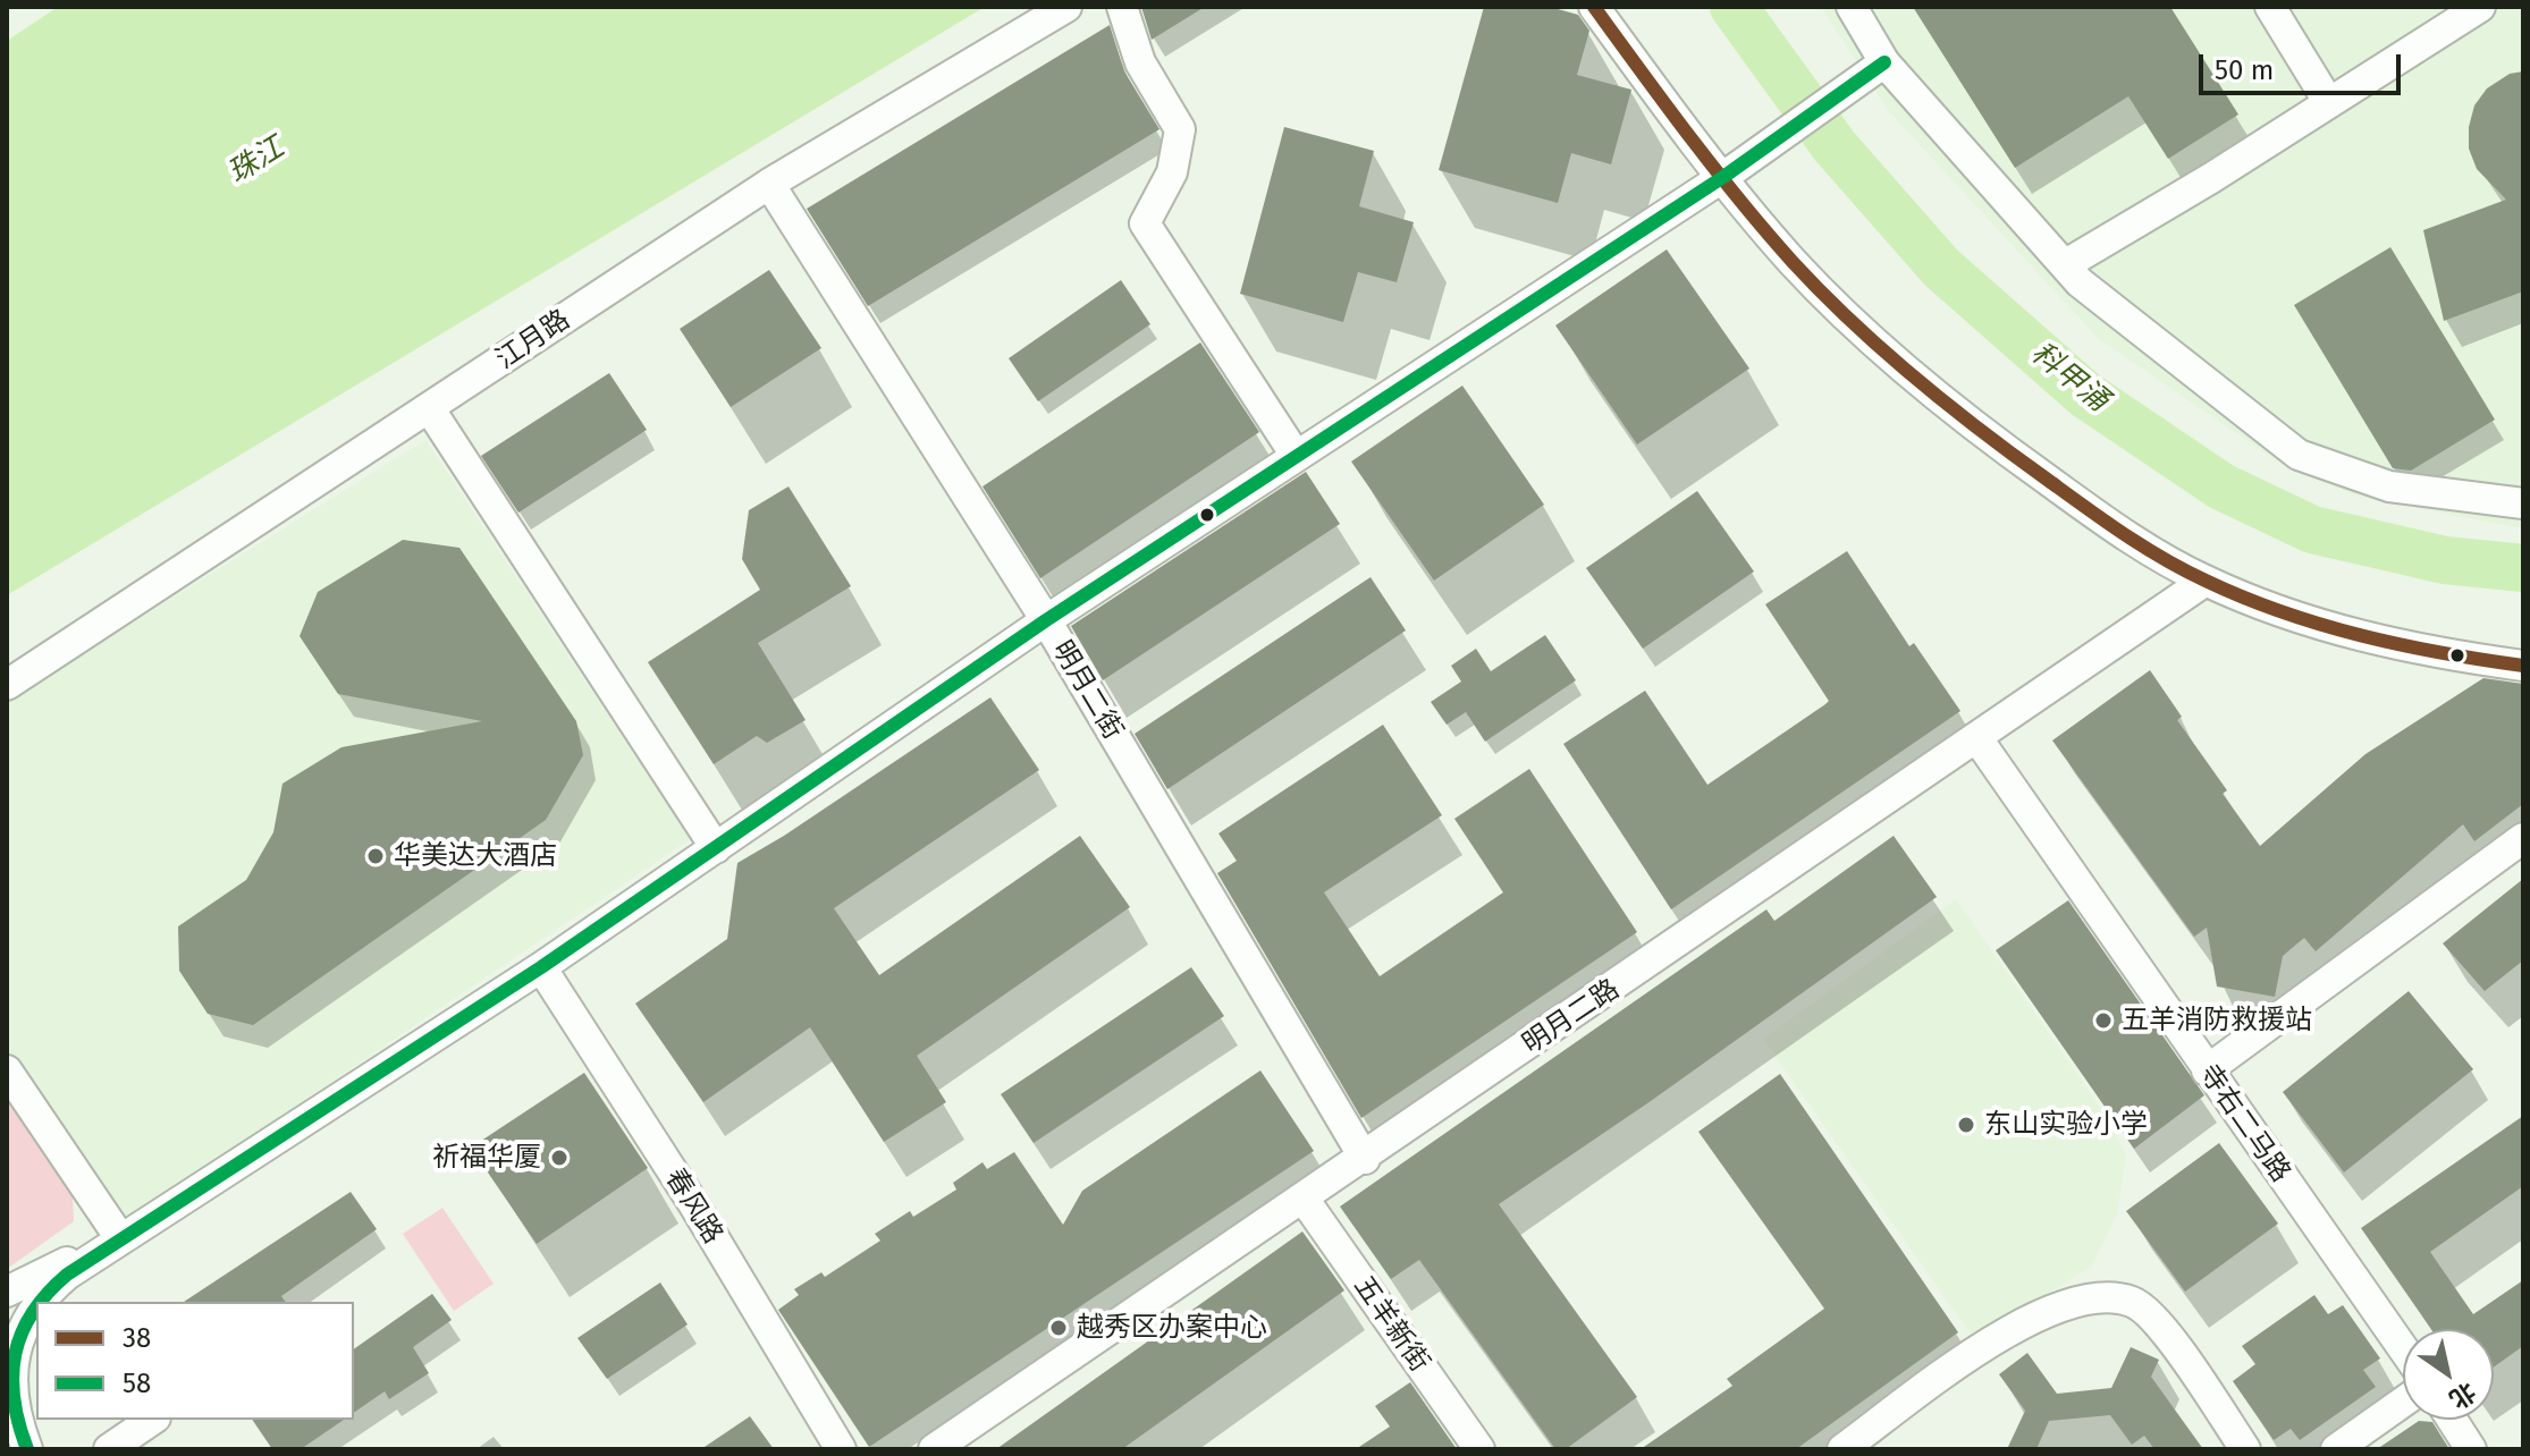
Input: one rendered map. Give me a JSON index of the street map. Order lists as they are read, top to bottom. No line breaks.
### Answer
{"streets":{"street":["江月路","明月二街","明月二路","寺右二马路","春风路","五羊新街"]},"crossings":[["江月路","明月二街"],["明月二街","明月二路"],["明月二路","寺右二马路"],["明月二路","五羊新街"]],"water":["珠江","科甲涌"],"places":["华美达大酒店","五羊消防救援站","东山实验小学","祈福华厦","越秀区办案中心"],"lines":["transit line 38","transit line 58"],"legend":["38","58"],"scale_bar":"50 m","north":"bottom right"}
